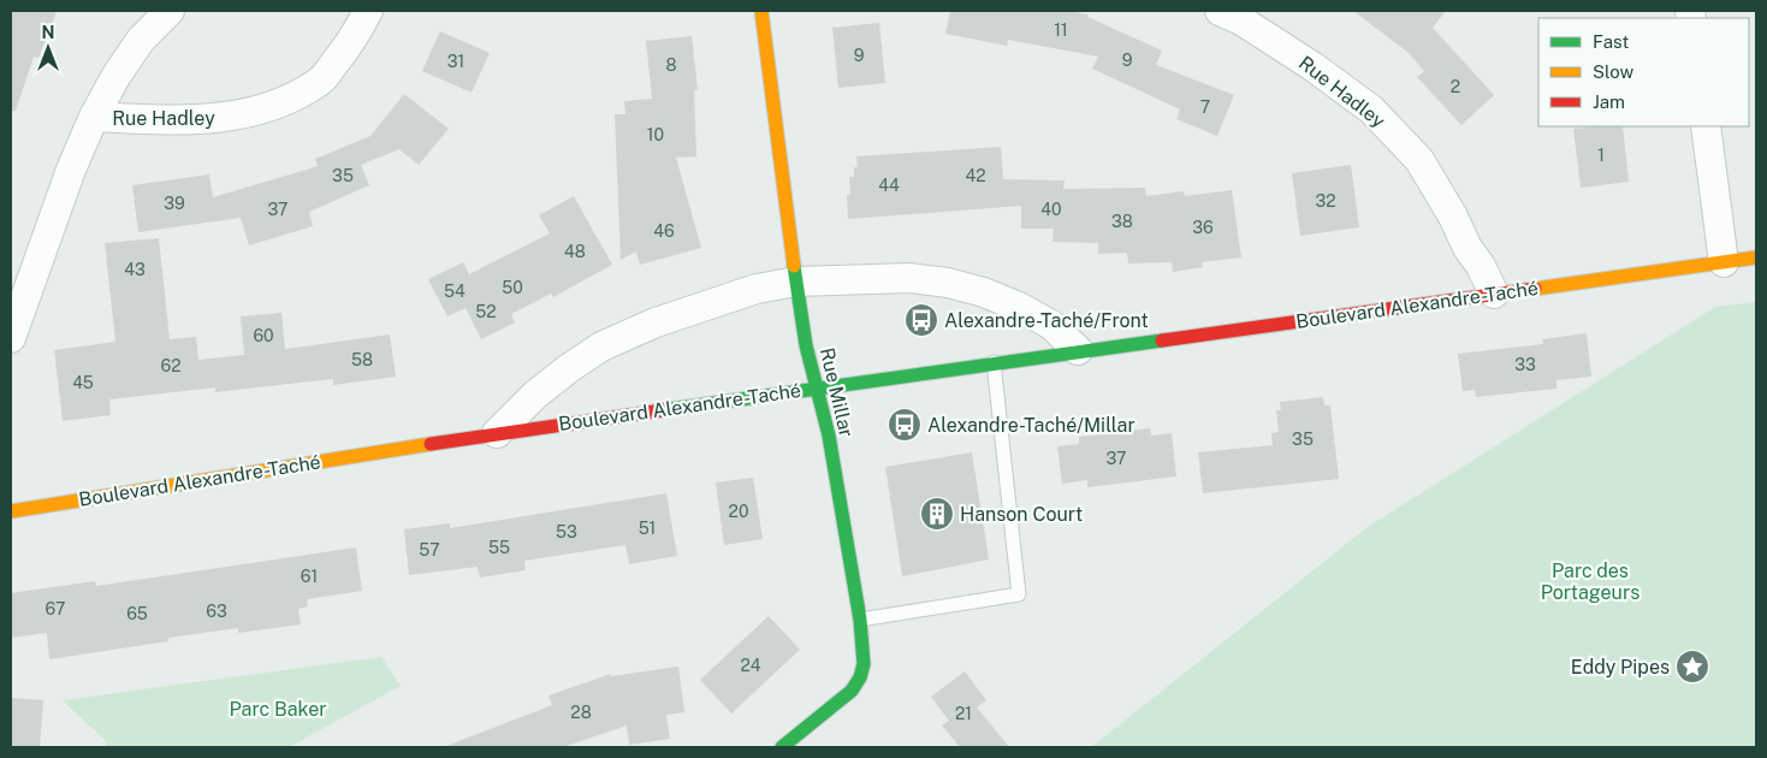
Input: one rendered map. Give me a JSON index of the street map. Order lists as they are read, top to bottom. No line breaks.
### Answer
{"streets":{"main road":["Boulevard Alexandre-Taché","Rue Millar"],"street":["Rue Hadley"]},"crossings":[["Rue Hadley","Boulevard Alexandre-Taché"],["Boulevard Alexandre-Taché","Rue Millar"]],"parks":["Parc des Portageurs","Parc Baker"],"places":{"bus stop":["Alexandre-Taché/Front","Alexandre-Taché/Millar"],"building":["Hanson Court"],"place":["Eddy Pipes"]},"house_numbers":["11","9","9","31","8","2","7","10","1","35","42","44","32","39","37","40","38","36","46","48","43","50","54","52","60","58","33","62","45","35","37","20","51","53","55","57","61","67","63","65","24","28","21"],"legend":["Fast","Slow","Jam"],"north":"top"}
